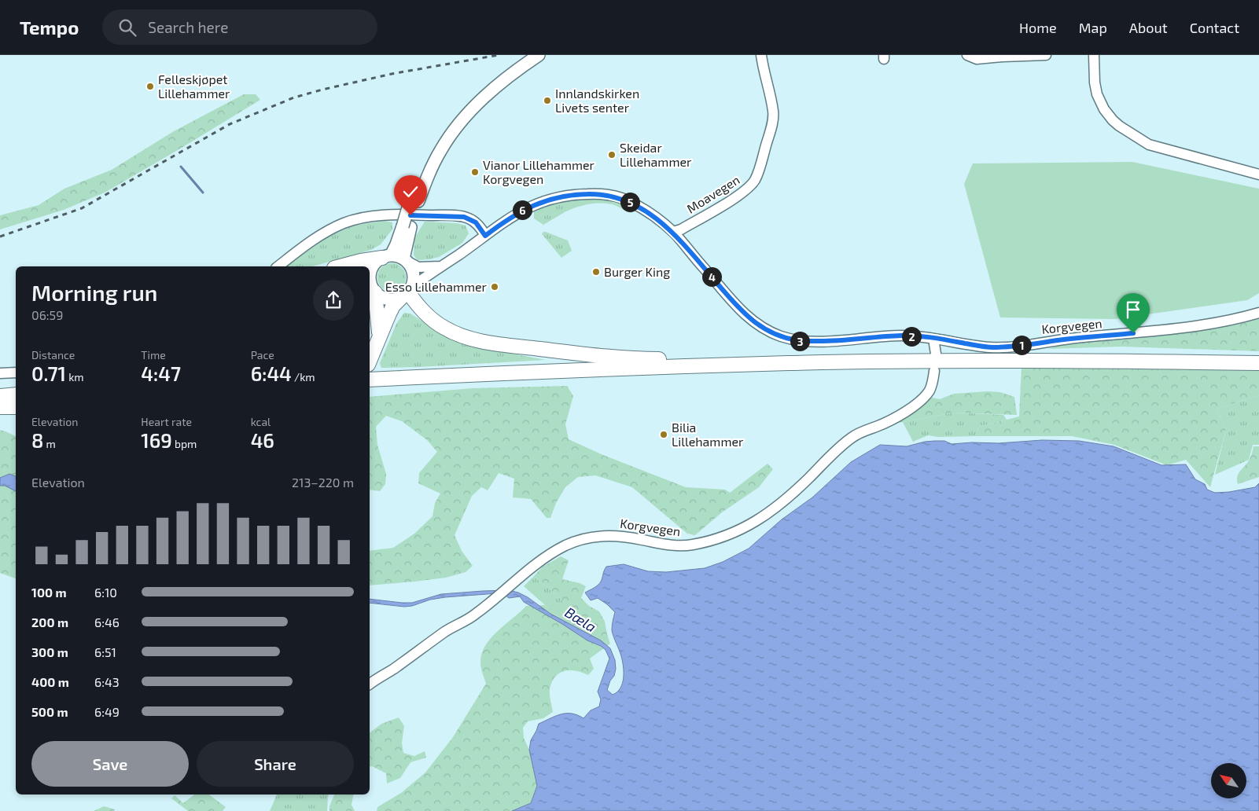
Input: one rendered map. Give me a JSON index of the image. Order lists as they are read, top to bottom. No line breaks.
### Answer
{"streets":{"street":["Moavegen","Korgvegen"]},"crossings":[["Moavegen","Korgvegen"]],"water":["Bæla"],"places":["Felleskjøpet Lillehammer","Innlandskirken Livets senter","Skeidar Lillehammer","Vianor Lillehammer Korgvegen","Burger King","Esso Lillehammer","Bilia Lillehammer"],"north":"top left","page":{"header":"Tempo","search":"Search here","nav":["Home","Map","About","Contact"],"pins":["5","6","4","2","3","1"],"heading":["Morning run","06:59"],"stats":[["Distance","0.71 km"],["Time","4:47"],["Pace","6:44 /km"],["Elevation","8 m"],["Heart rate","169 bpm"],["kcal","46"]],"chart":["Elevation","213–220 m"],"list":[{"name":"100 m","note":"6:10"},{"name":"200 m","note":"6:46"},{"name":"300 m","note":"6:51"},{"name":"400 m","note":"6:43"},{"name":"500 m","note":"6:49"}],"buttons":["Save","Share"]}}
